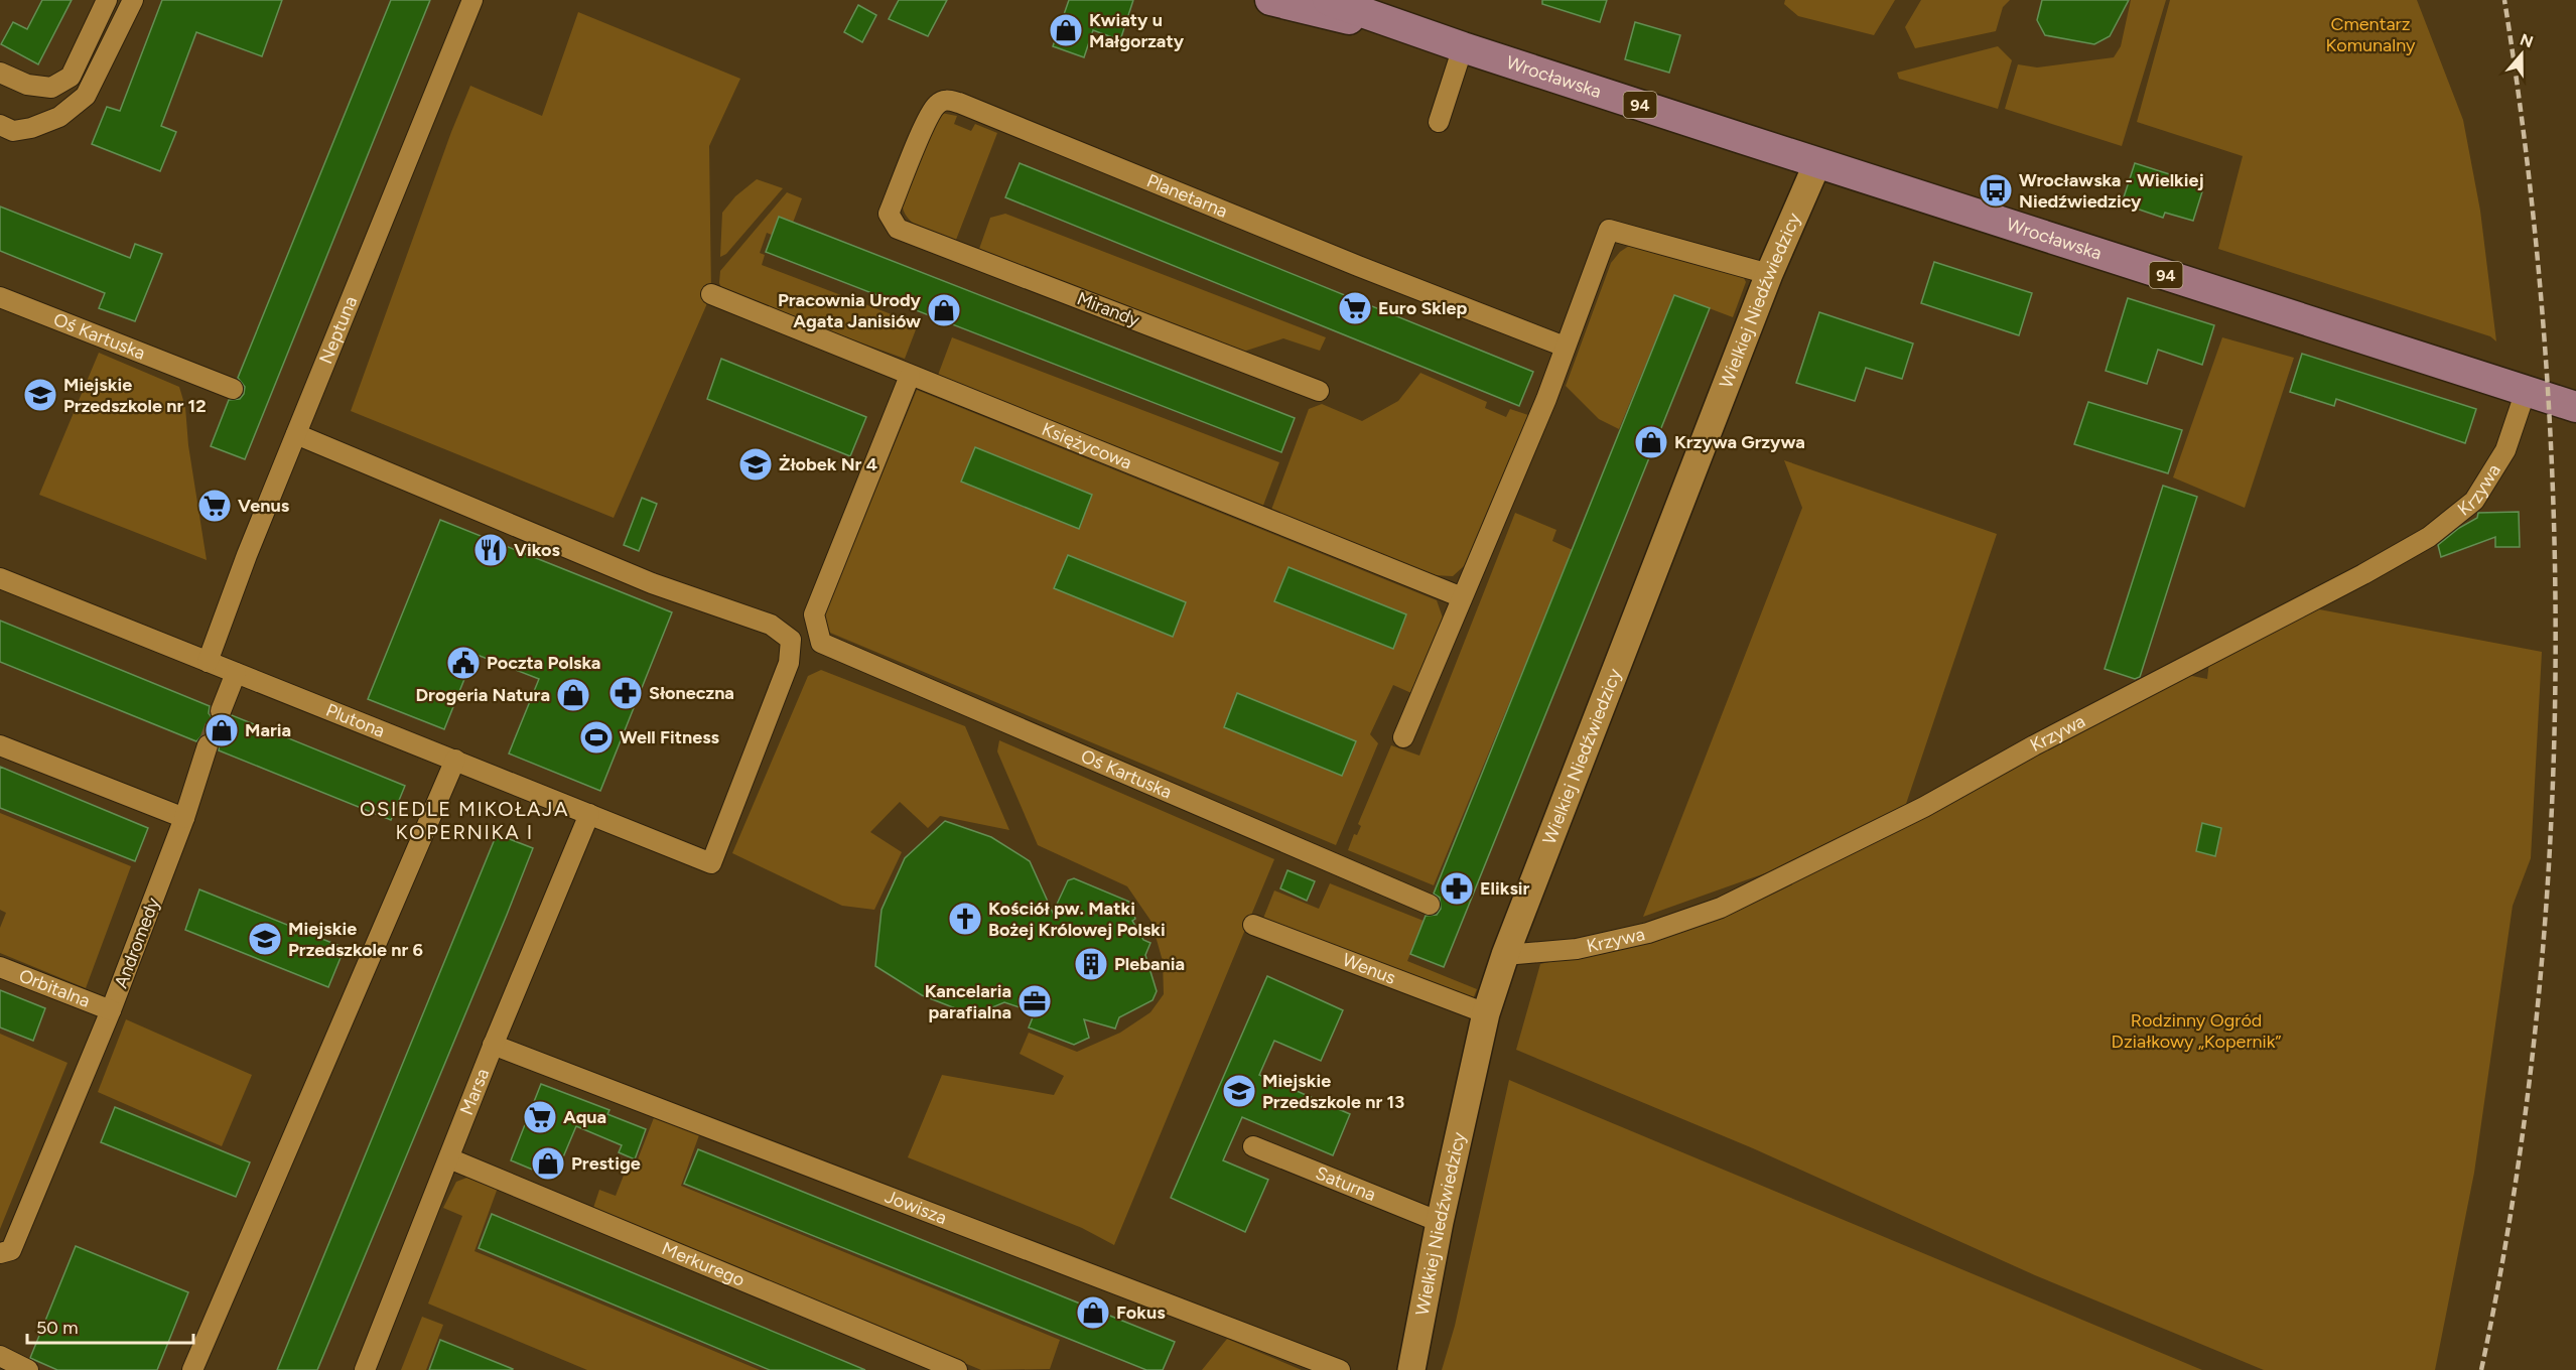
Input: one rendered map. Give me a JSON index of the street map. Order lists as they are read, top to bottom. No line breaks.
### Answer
{"streets":{"main road":["Wrocławska","94"],"street":["Planetarna","Wielkiej Niedźwiedzicy","Mirandy","Neptuna","Oś Kartuska","Księżycowa","Krzywa","Plutona","Andromedy","Wenus","Orbitalna","Marsa","Saturna","Jowisza","Merkurego"]},"crossings":[["Wrocławska","Wielkiej Niedźwiedzicy"],["Wrocławska","Krzywa"],["Planetarna","Mirandy"],["Wielkiej Niedźwiedzicy","Krzywa"],["Wielkiej Niedźwiedzicy","Wenus"],["Wielkiej Niedźwiedzicy","Saturna"],["Neptuna","Plutona"],["Oś Kartuska","Księżycowa"],["Plutona","Marsa"],["Andromedy","Orbitalna"],["Marsa","Jowisza"],["Marsa","Merkurego"]],"districts":["OSIEDLE MIKOŁAJA KOPERNIKA I"],"parks":["Cmentarz Komunalny","Rodzinny Ogród Działkowy „Kopernik”"],"places":{"shop":["Kwiaty u Małgorzaty","Pracownia Urody Agata Janisiów","Krzywa Grzywa","Drogeria Natura","Maria","Prestige","Fokus"],"bus stop":["Wrocławska - Wielkiej Niedźwiedzicy"],"supermarket":["Euro Sklep","Venus","Aqua"],"school or university":["Miejskie Przedszkole nr 12","Żłobek Nr 4","Miejskie Przedszkole nr 6","Miejskie Przedszkole nr 13"],"restaurant":["Vikos"],"public building":["Poczta Polska"],"pharmacy":["Słoneczna","Eliksir"],"sports":["Well Fitness"],"church":["Kościół pw. Matki Bożej Królowej Polski"],"building":["Plebania"],"office":["Kancelaria parafialna"]},"scale_bar":"50 m","north":"top"}
